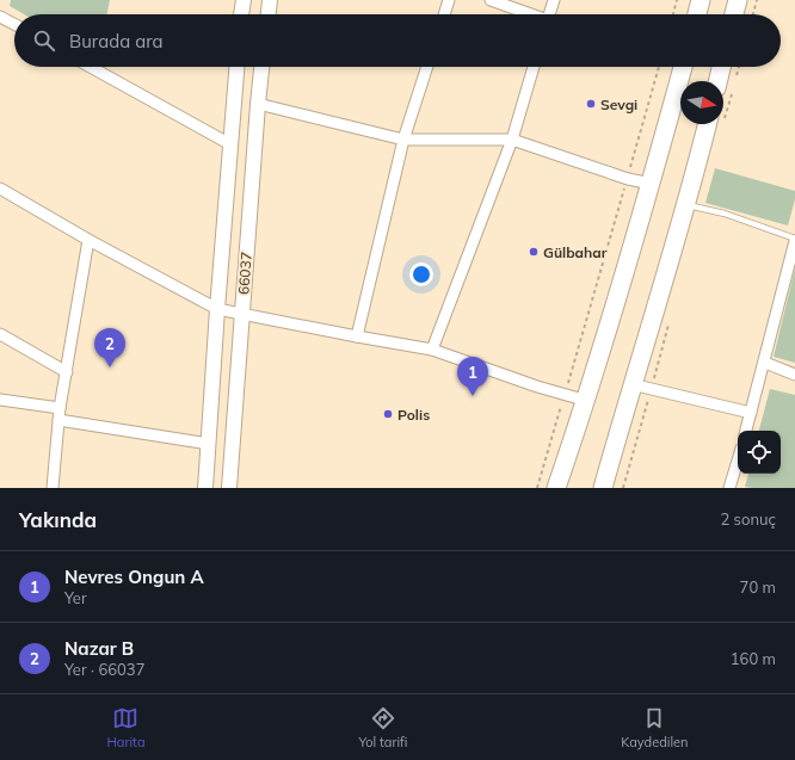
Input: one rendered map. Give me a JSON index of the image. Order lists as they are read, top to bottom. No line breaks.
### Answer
{"streets":{"street":["66037"]},"places":["Sevgi","Gülbahar","Polis"],"north":"right","page":{"search":"Burada ara","pins":["2","1"],"heading":["Yakında","2 sonuç"],"list":[{"mark":"1","name":"Nevres Ongun A","note":"Yer","value":"70 m"},{"mark":"2","name":"Nazar B","note":"Yer · 66037","value":"160 m"}],"nav":["Harita","Yol tarifi","Kaydedilen"]}}
